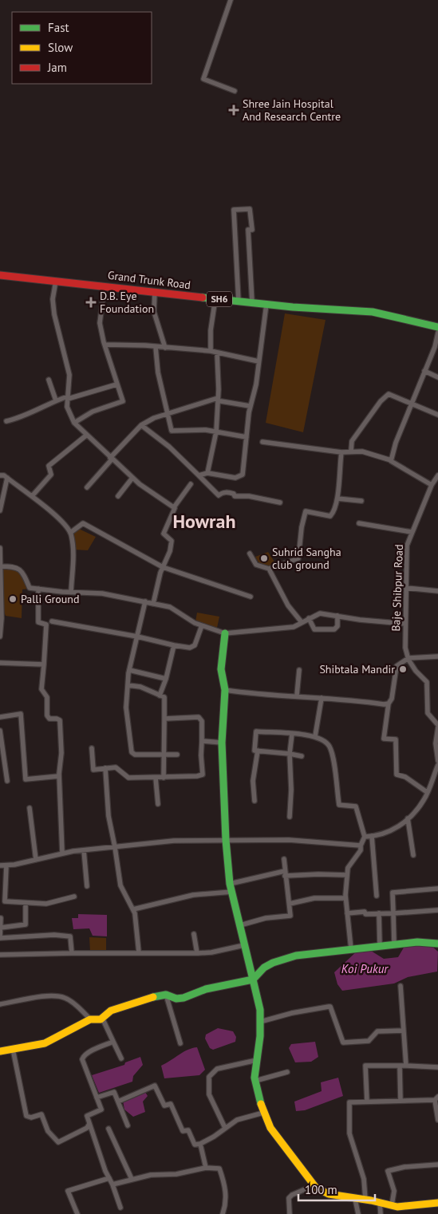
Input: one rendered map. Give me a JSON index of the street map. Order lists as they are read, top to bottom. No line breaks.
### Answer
{"streets":{"street":["Grand Trunk Road","SH6","Baje Shibpur Road"]},"districts":["Howrah"],"water":["Koi Pukur"],"places":{"health":["Shree Jain Hospital And Research Centre","D.B. Eye Foundation"],"other":["Suhrid Sangha club ground","Palli Ground","Shibtala Mandir"]},"legend":["Fast","Slow","Jam"],"scale_bar":"100 m"}
